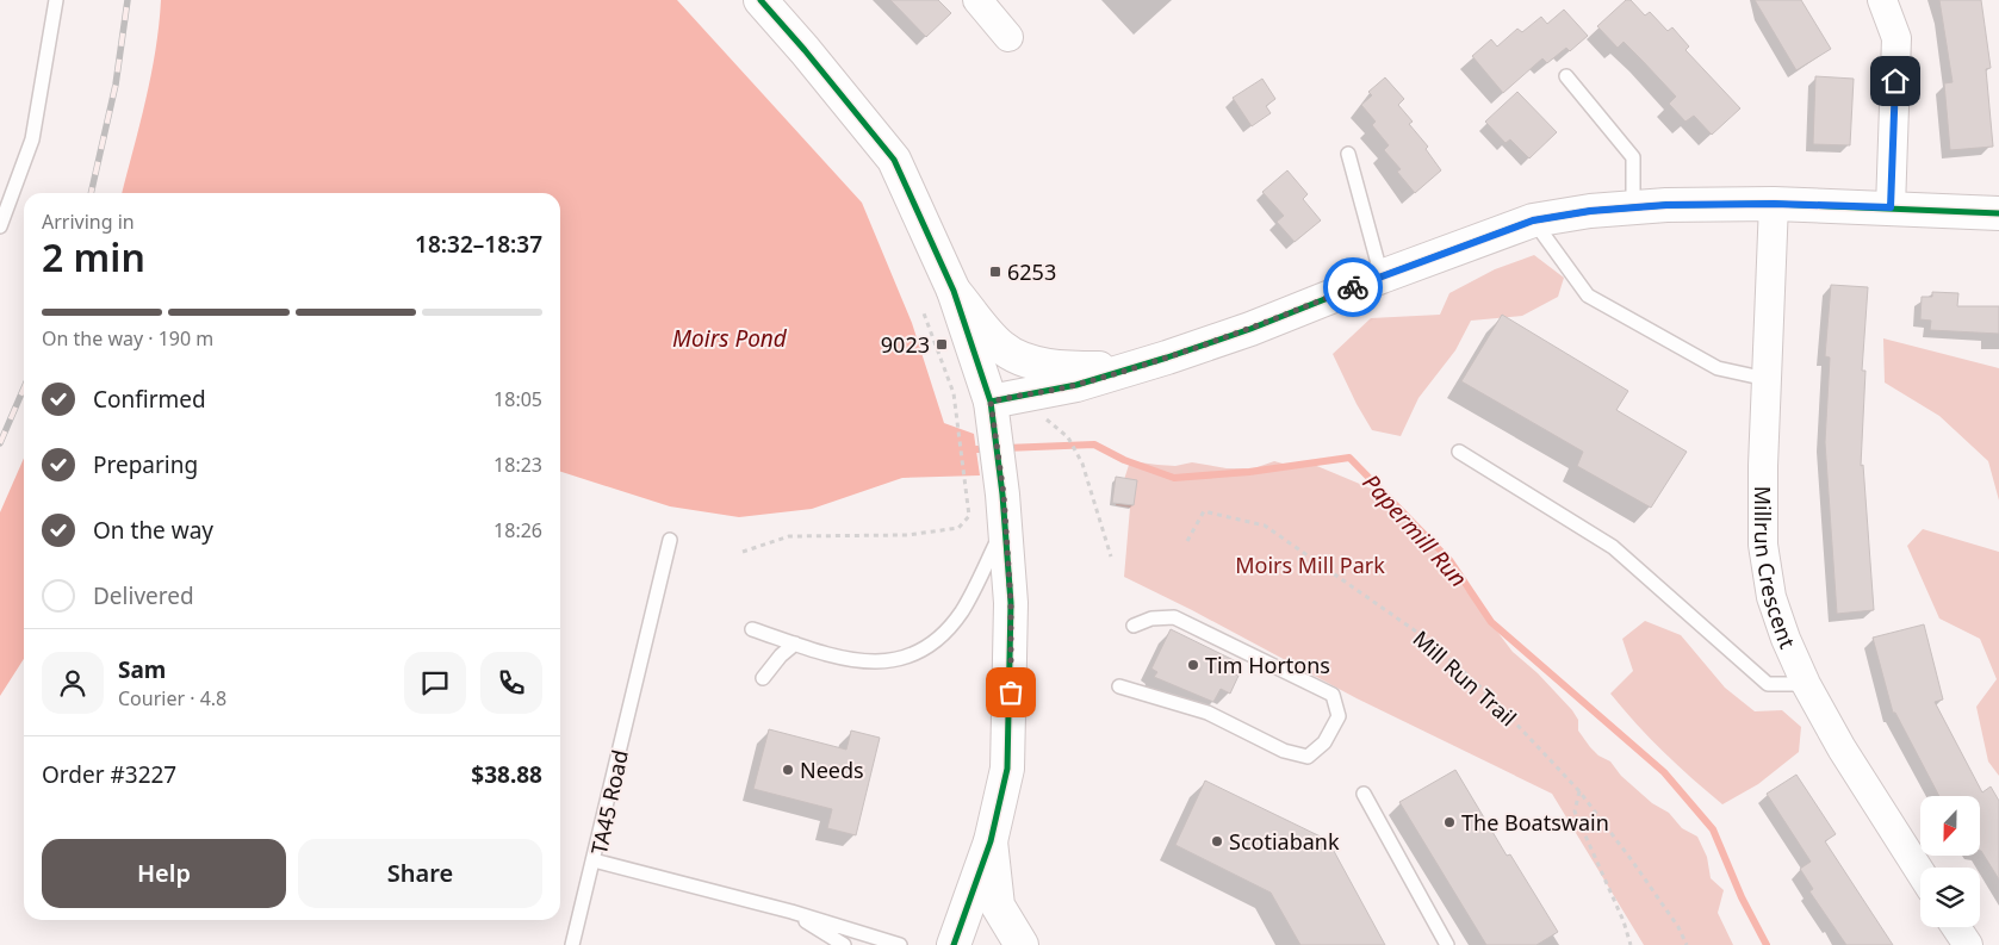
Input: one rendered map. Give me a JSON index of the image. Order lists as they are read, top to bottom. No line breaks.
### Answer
{"streets":{"street":["Millrun Crescent"],"lane":["TA45 Road"],"path":["Mill Run Trail"]},"water":["Moirs Pond","Papermill Run"],"parks":["Moirs Mill Park"],"places":{"transit":["6253","9023"],"other":["Tim Hortons","Needs","The Boatswain","Scotiabank"]},"north":"bottom","page":{"heading":["2 min","Arriving in","18:32–18:37"],"panel":["Sam","Courier · 4.8","Order #3227","$38.88"],"bar":"On the way · 190 m","list":[["Confirmed","18:05"],["Preparing","18:23"],["On the way","18:26"],"Delivered"],"buttons":["Help","Share"]}}
